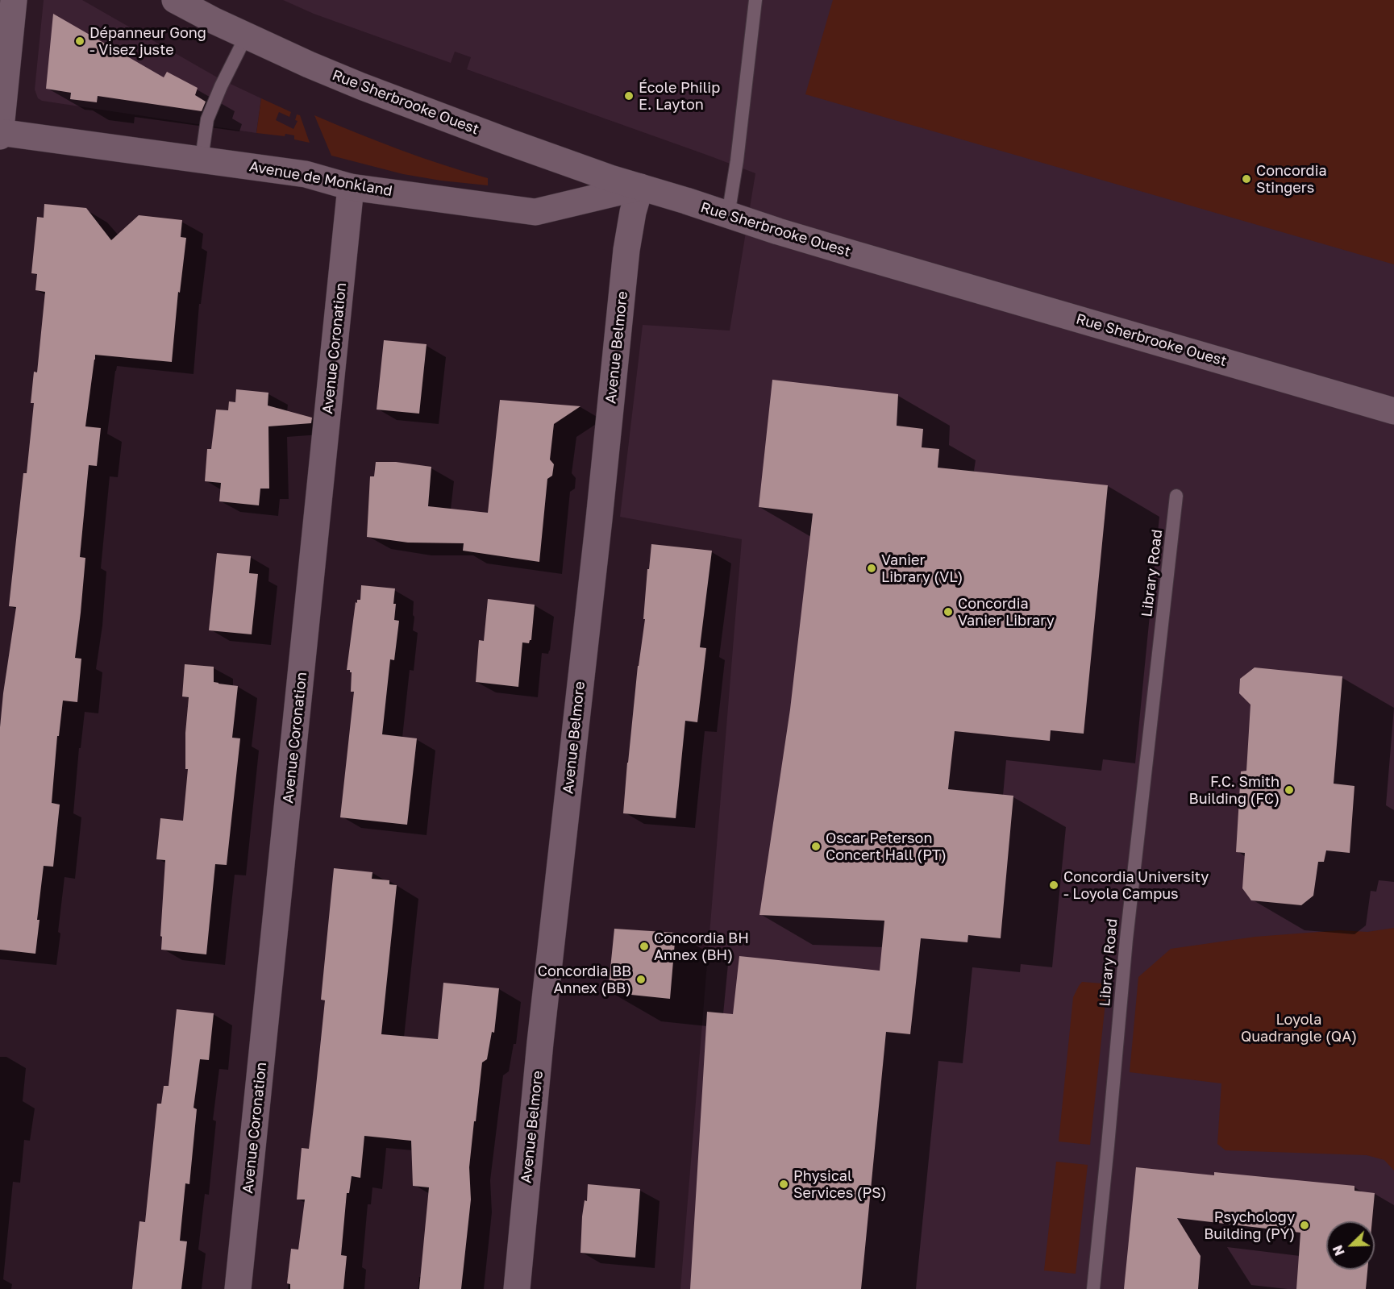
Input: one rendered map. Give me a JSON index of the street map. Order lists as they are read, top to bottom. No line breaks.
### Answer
{"streets":{"street":["Rue Sherbrooke Ouest","Avenue de Monkland","Avenue Belmore","Avenue Coronation"],"lane":["Library Road"]},"crossings":[["Rue Sherbrooke Ouest","Avenue de Monkland"],["Rue Sherbrooke Ouest","Avenue Belmore"],["Avenue de Monkland","Avenue Belmore"],["Avenue de Monkland","Avenue Coronation"]],"parks":["Loyola Quadrangle (QA)"],"places":["Dépanneur Gong - Visez juste","École Philip E. Layton","Concordia Stingers","Vanier Library (VL)","Concordia Vanier Library","F.C. Smith Building (FC)","Oscar Peterson Concert Hall (PT)","Concordia University - Loyola Campus","Concordia BH Annex (BH)","Concordia BB Annex (BB)","Physical Services (PS)","Psychology Building (PY)"],"north":"bottom left"}
